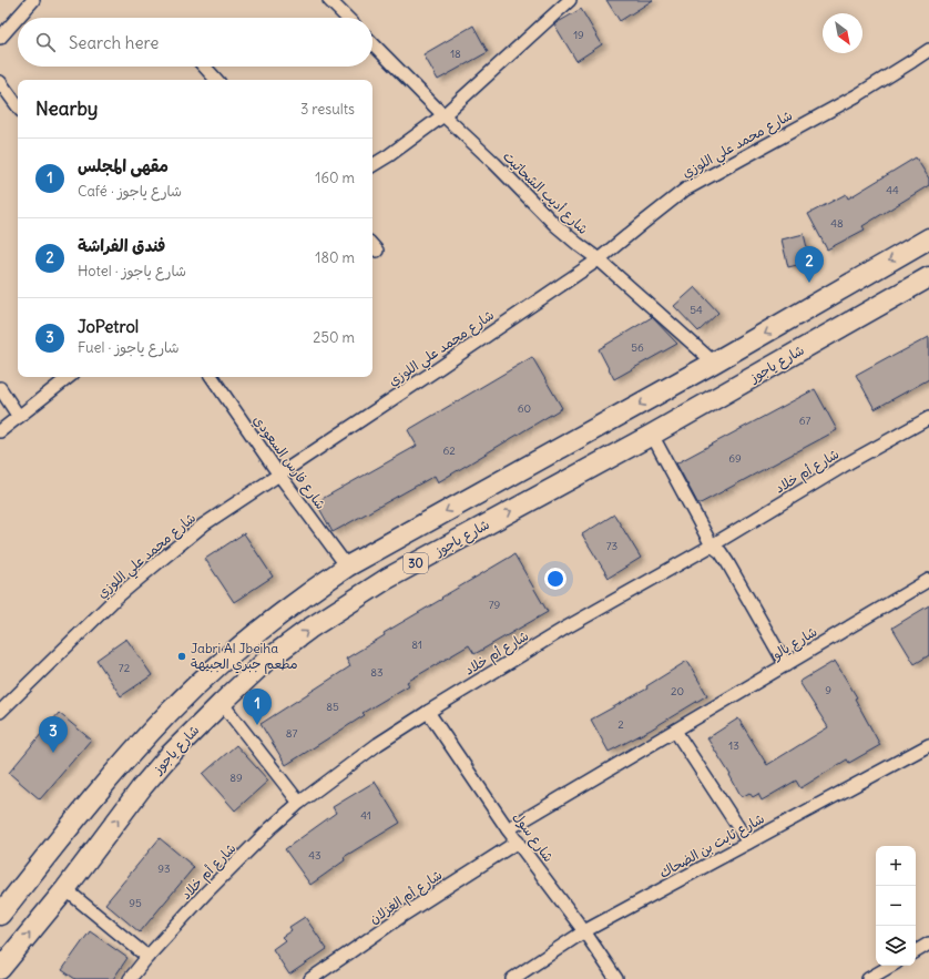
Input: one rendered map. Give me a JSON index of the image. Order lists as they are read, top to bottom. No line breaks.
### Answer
{"streets":{"main road":["شارع ياجوز","30"],"street":["شارع محمد علي اللوزي","شارع أديب الشحاتيت","شارع فارس السعودي","شارع أم خلاد","شارع يالو","شارع سول","شارع ثابت بن الضحاك","شارع أم الغزلان"]},"crossings":[["شارع محمد علي اللوزي","شارع أديب الشحاتيت"],["شارع محمد علي اللوزي","شارع فارس السعودي"],["شارع أديب الشحاتيت","30"],["شارع فارس السعودي","30"],["شارع أم خلاد","شارع سول"],["شارع يالو","شارع سول"],["شارع سول","شارع ثابت بن الضحاك"],["شارع سول","شارع أم الغزلان"]],"places":["Jabri Al Jbeiha مطعم جبري الجبيهة"],"house_numbers":["19","18","44","48","54","56","60","67","62","69","73","79","81","72","83","9","20","85","2","87","13","89","41","43","93","95"],"north":"bottom right","page":{"search":"Search here","heading":["Nearby","3 results"],"list":[{"mark":"1","name":"مقهى المجلس","note":"Café · شارع ياجوز","value":"160 m"},{"mark":"2","name":"فندق الفراشة","note":"Hotel · شارع ياجوز","value":"180 m"},{"mark":"3","name":"JoPetrol","note":"Fuel · شارع ياجوز","value":"250 m"}],"pins":["2","1","3"],"map_buttons":["+","−"]}}
